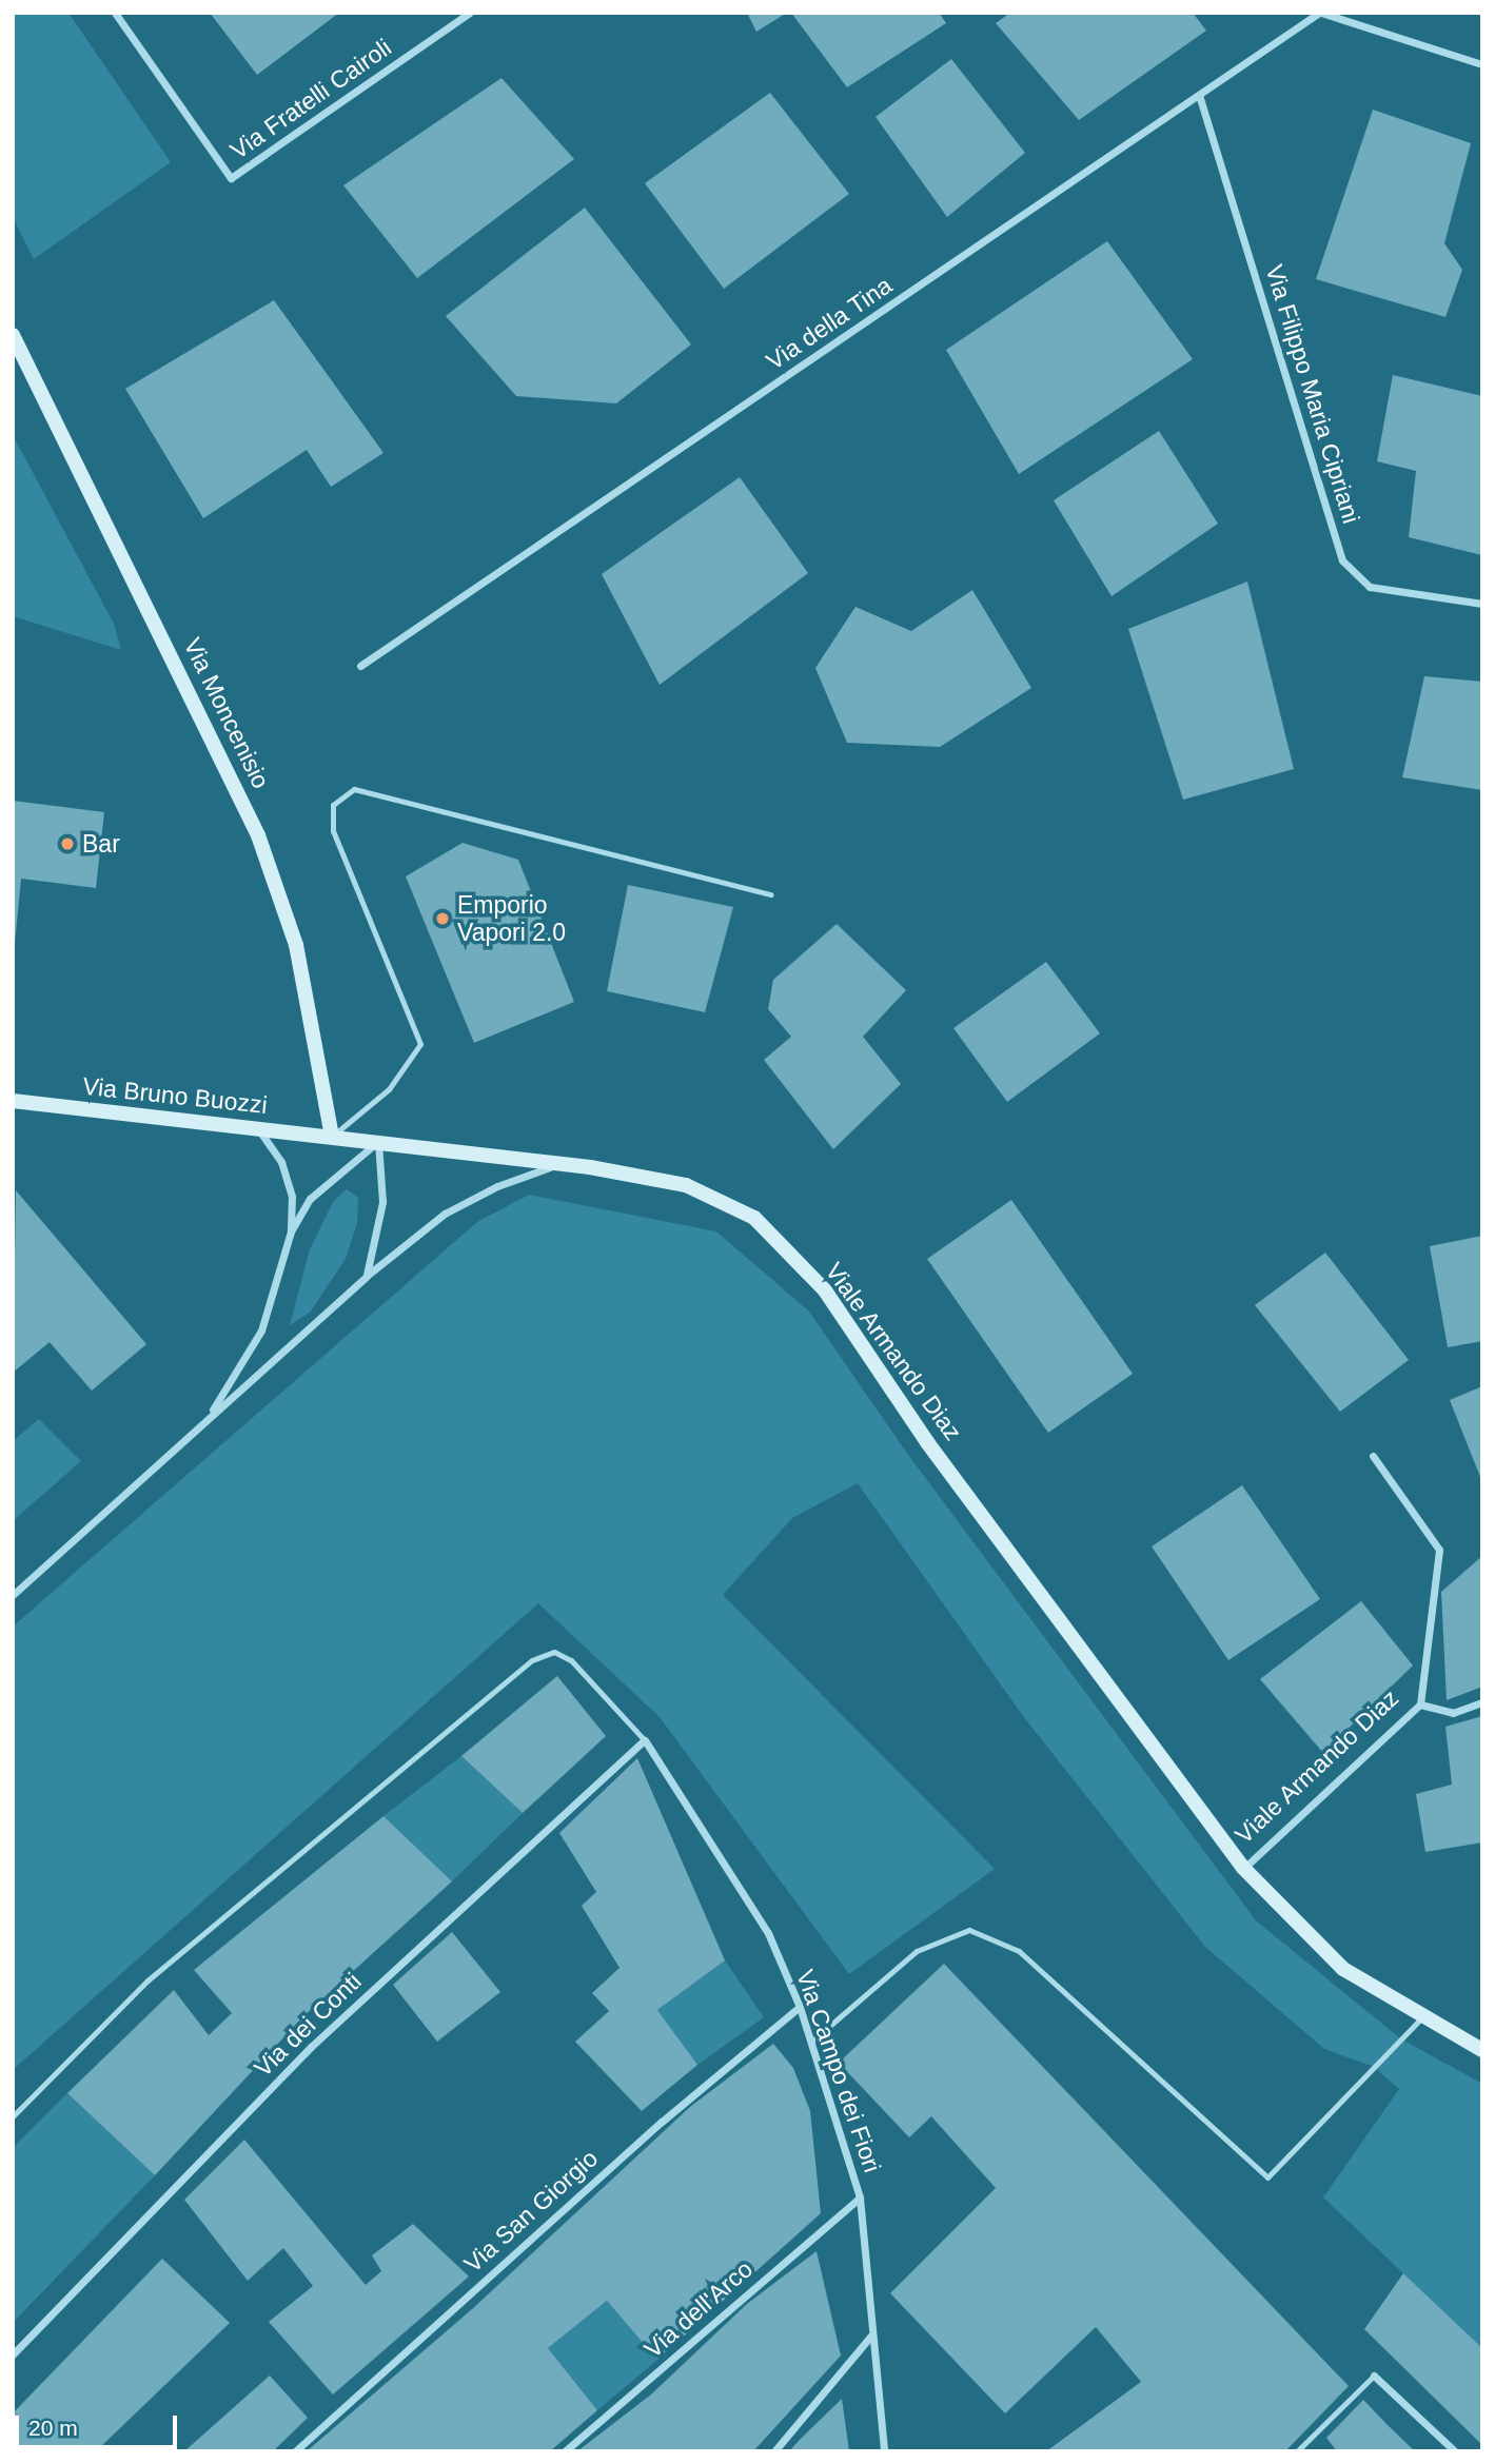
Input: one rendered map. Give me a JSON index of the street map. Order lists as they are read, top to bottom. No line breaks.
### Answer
{"streets":{"main road":["Via Moncenisio","Via Bruno Buozzi","Viale Armando Diaz"],"street":["Via Fratelli Cairoli","Via della Tina","Via Filippo Maria Cipriani","Via dei Conti","Via Campo dei Fiori","Via San Giorgio","Via dell'Arco"]},"crossings":[["Via della Tina","Via Filippo Maria Cipriani"],["Via Moncenisio","Via Bruno Buozzi"],["Via Moncenisio","Viale Armando Diaz"],["Via Bruno Buozzi","Viale Armando Diaz"],["Via dei Conti","Via Campo dei Fiori"],["Via Campo dei Fiori","Via San Giorgio"],["Via Campo dei Fiori","Via dell'Arco"]],"places":["Bar","Emporio Vapori 2.0"],"scale_bar":"20 m"}
